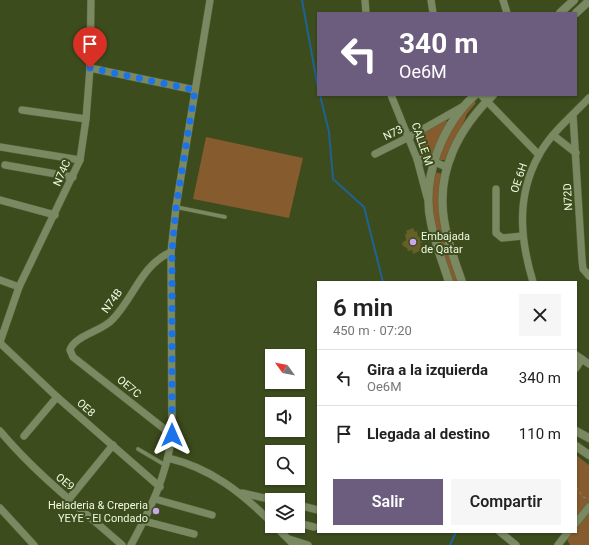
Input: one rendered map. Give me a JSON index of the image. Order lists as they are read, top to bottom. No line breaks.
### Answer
{"streets":{"street":["N73","CALLE M","N74C","OE 6H","N72D","N74B","OE7C","OE8","OE9"]},"crossings":[["N73","CALLE M"],["N74C","OE8"],["OE 6H","N72D"],["N74B","OE7C"]],"places":["Embajada de Qatar","Heladeria & Creperia YEYE - El Condado"],"north":"top left","page":{"turn":["340 m","Oe6M"],"heading":["6 min","450 m · 07:20"],"list":[{"name":"Gira a la izquierda","note":"Oe6M","value":"340 m"},{"name":"Llegada al destino","value":"110 m"}],"buttons":["Salir","Compartir"]}}
